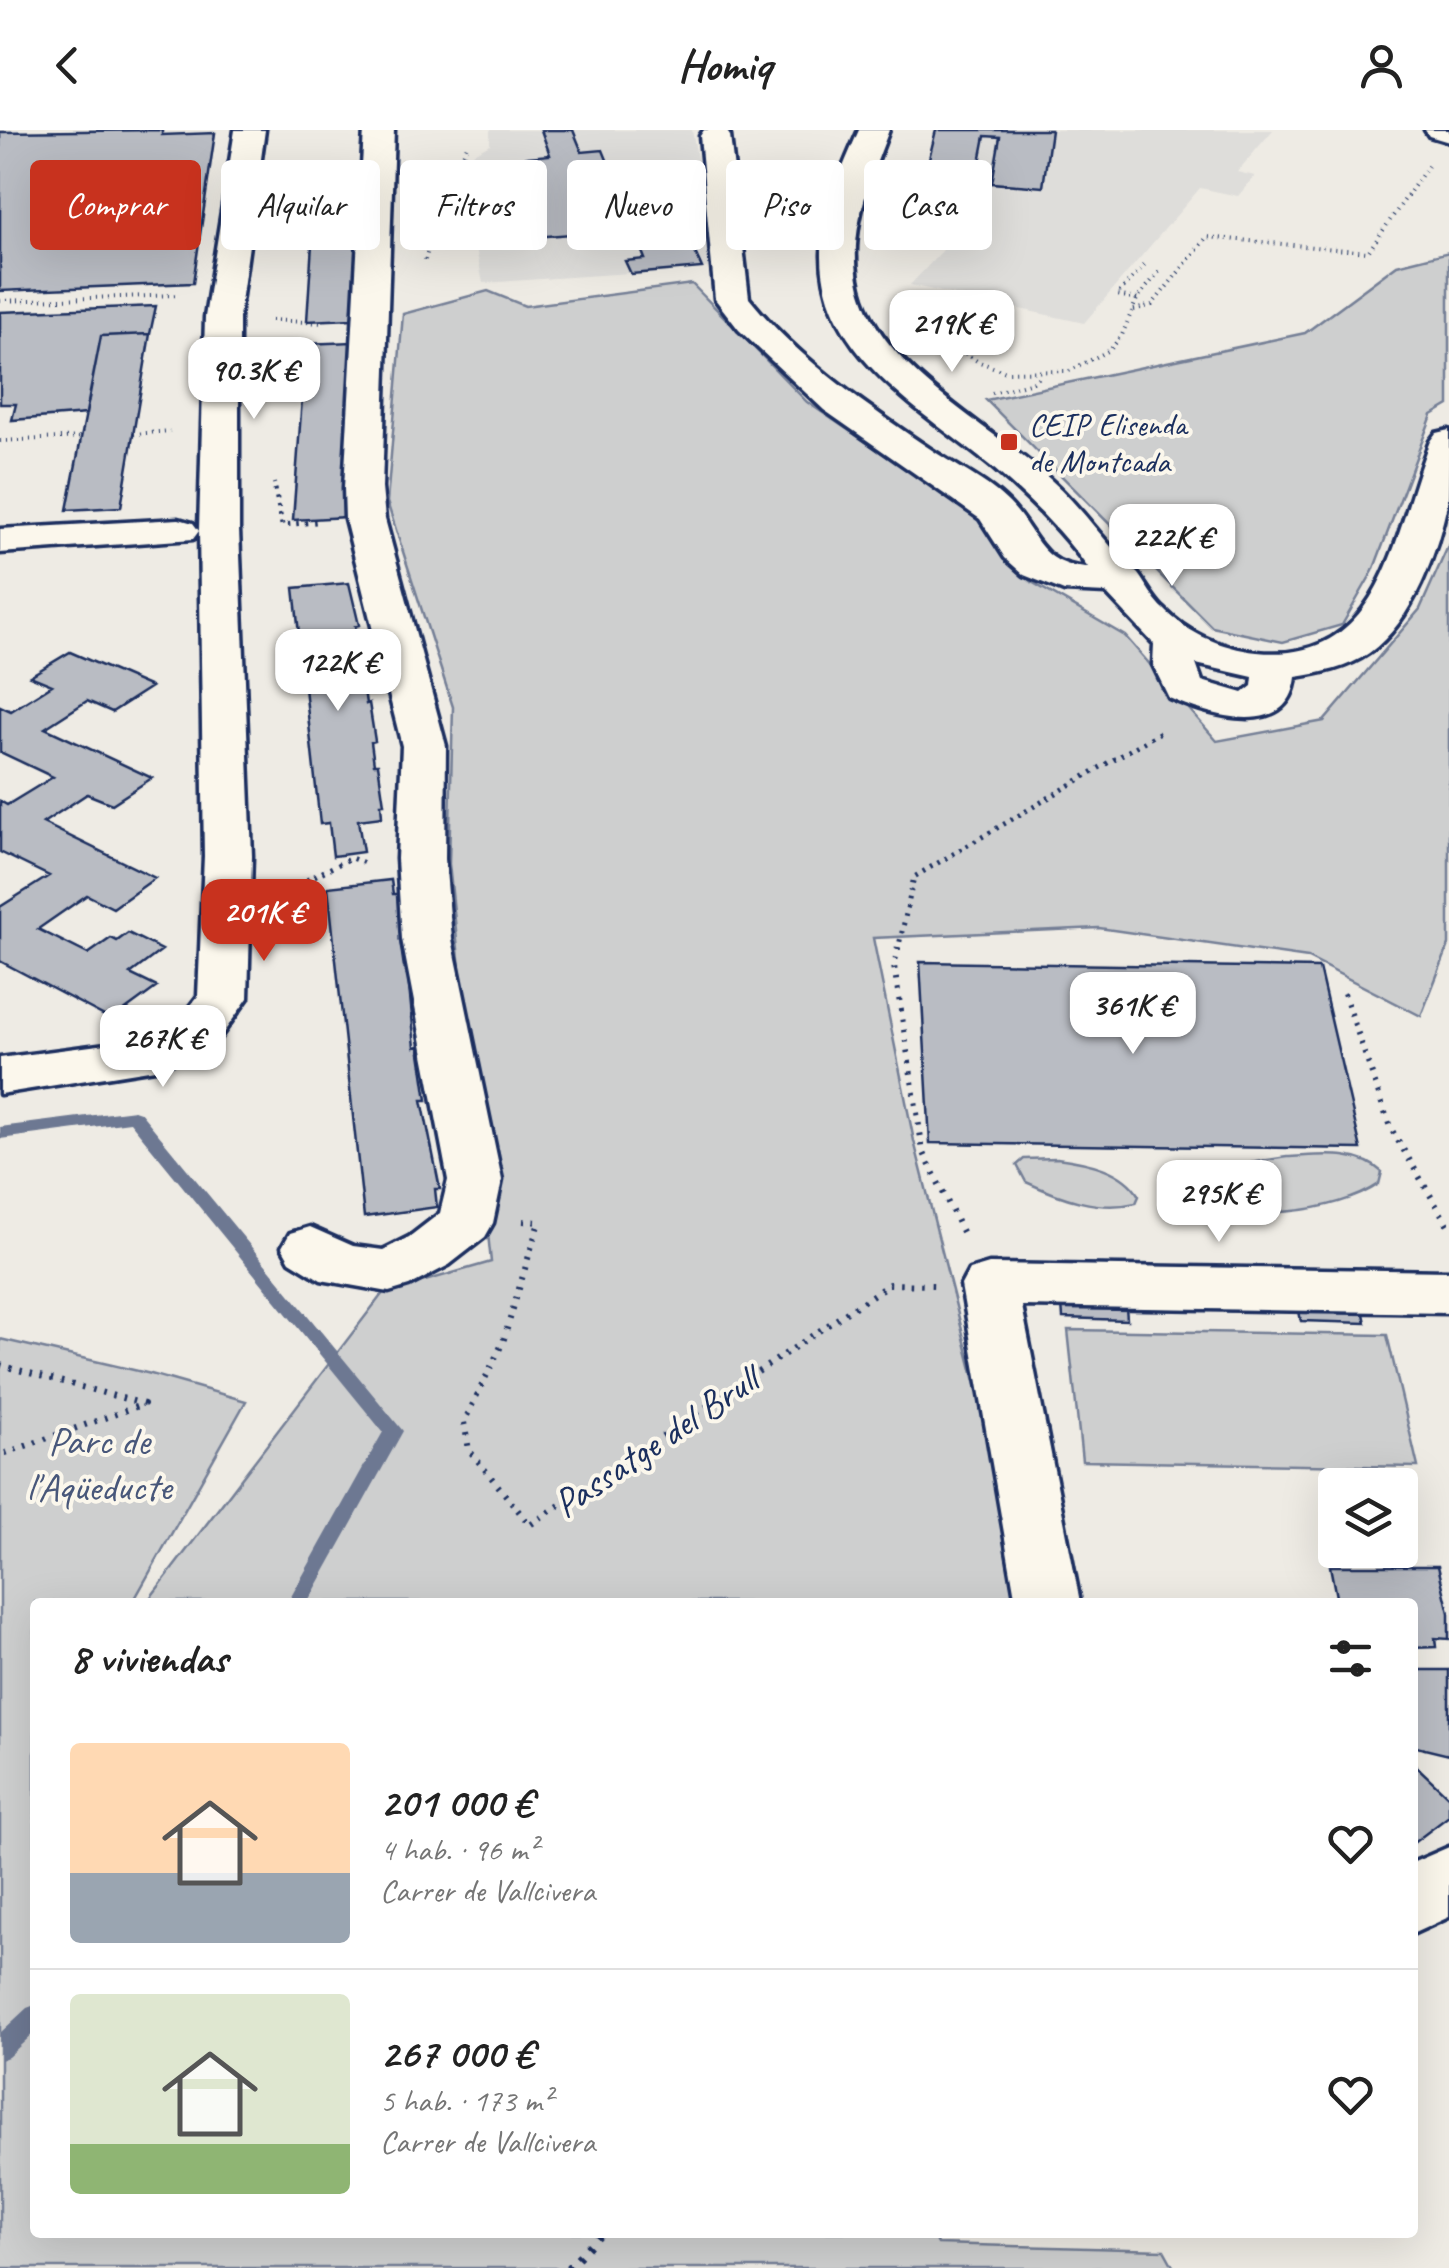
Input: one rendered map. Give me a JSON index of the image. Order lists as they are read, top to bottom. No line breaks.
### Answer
{"streets":{"path":["Passatge del Brull"]},"parks":["Parc de l'Aqüeducte"],"places":{"transit":["CEIP Elisenda de Montcada"]},"page":{"header":"Homiq","chip":["Comprar","Alquilar","Filtros","Nuevo","Piso","Casa"],"price":["219K €","90.3K €","222K €","122K €","201K €","361K €","267K €","295K €"],"heading":"8 viviendas","list":[{"name":"201 000 €","note":"4 hab. · 96 m² · Carrer de Vallcivera"},{"name":"267 000 €","note":"5 hab. · 173 m² · Carrer de Vallcivera"}]}}
